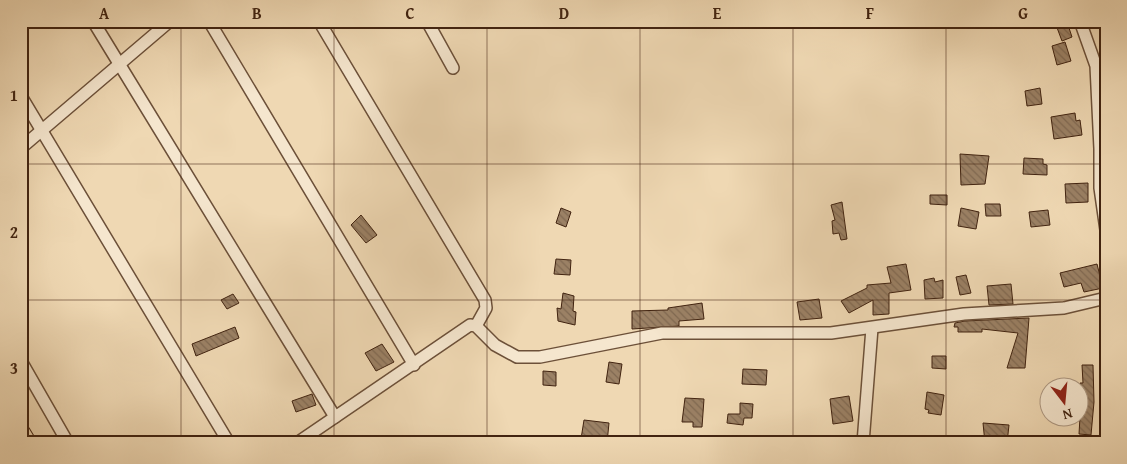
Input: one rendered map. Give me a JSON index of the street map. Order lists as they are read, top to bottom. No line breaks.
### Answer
{"north":"bottom","grid":{"columns":["A","B","C","D","E","F","G"],"rows":["1","2","3"]}}
